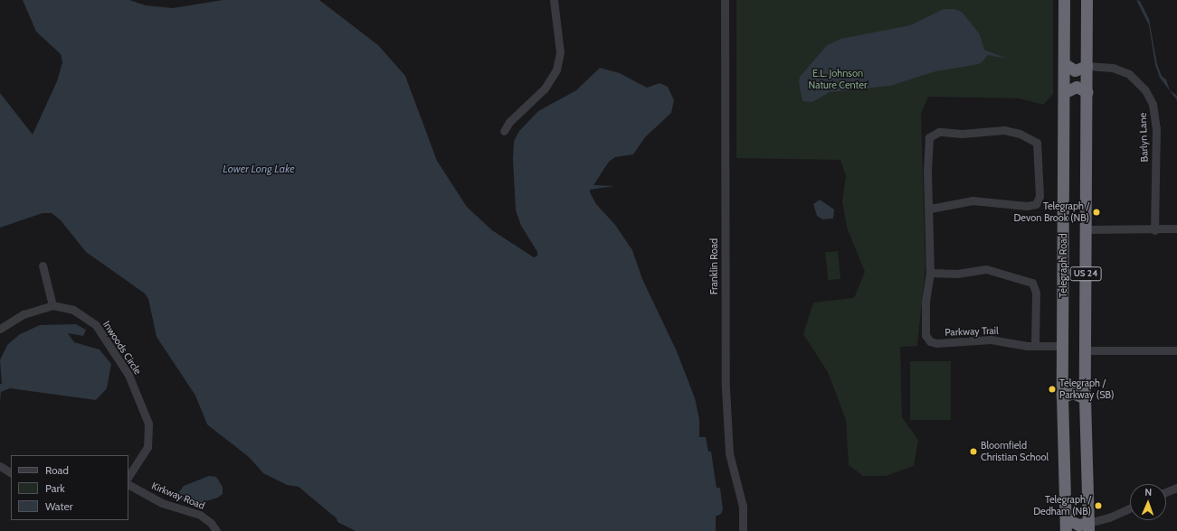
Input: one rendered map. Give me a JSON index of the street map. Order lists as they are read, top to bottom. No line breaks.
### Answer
{"streets":{"highway":["Telegraph Road","US 24"],"street":["Barlyn Lane","Franklin Road","Parkway Trail","Inwoods Circle","Kirkway Road"]},"crossings":[["Barlyn Lane","US 24"],["Telegraph Road","Parkway Trail"]],"water":["Lower Long Lake"],"parks":["E.L. Johnson Nature Center"],"places":["Telegraph / Devon Brook (NB)","Telegraph / Parkway (SB)","Bloomfield Christian School","Telegraph / Dedham (NB)"],"legend":["Road","Park","Water"],"north":"top"}
